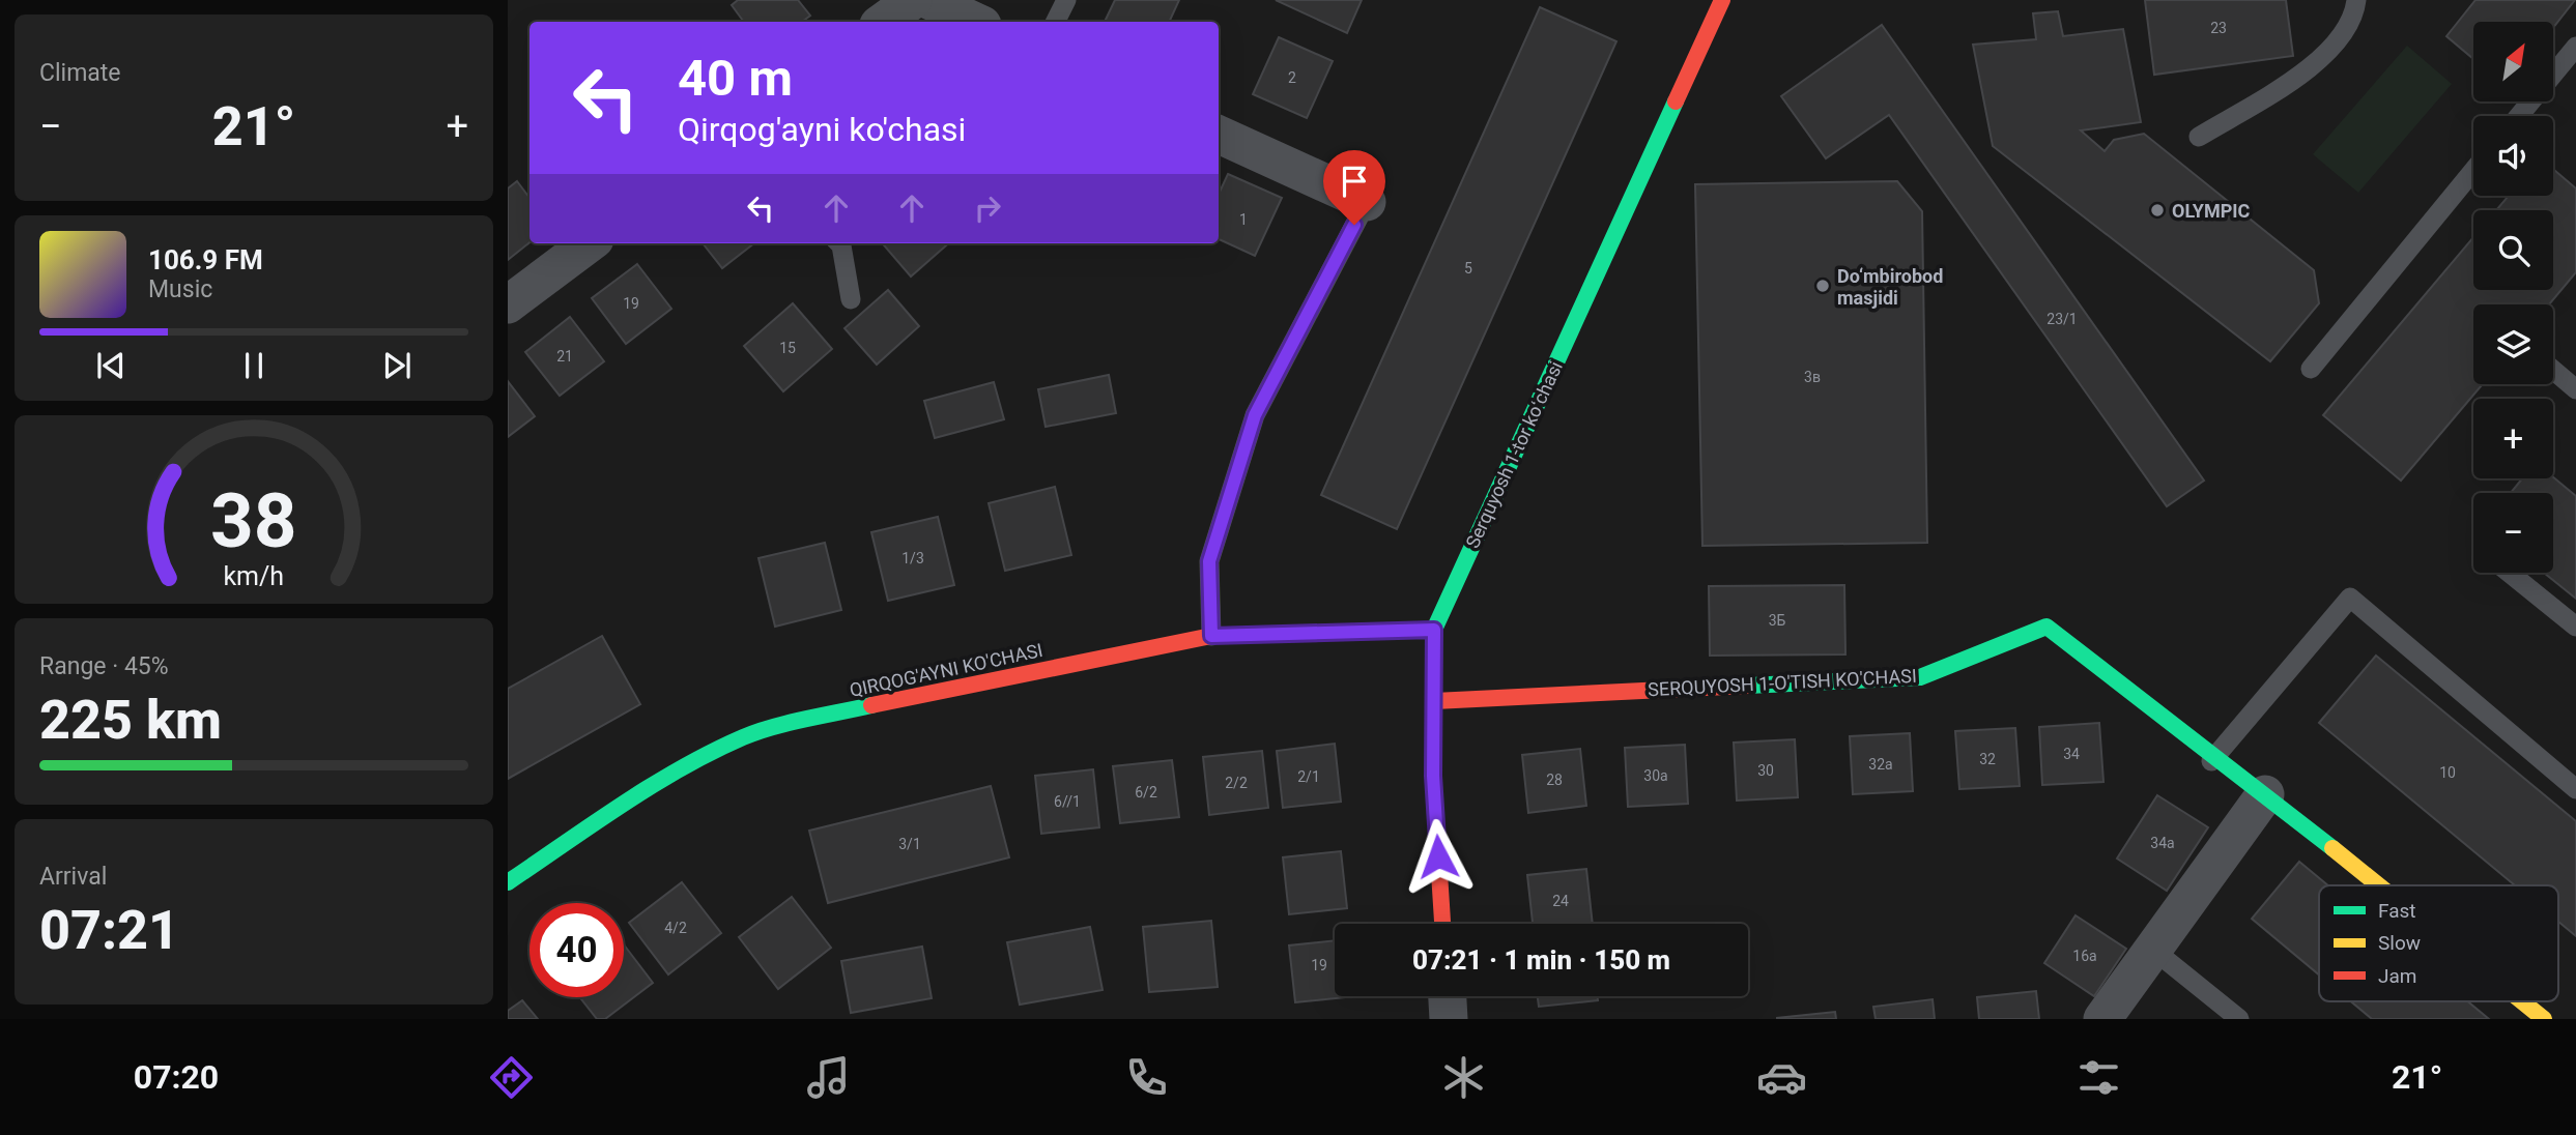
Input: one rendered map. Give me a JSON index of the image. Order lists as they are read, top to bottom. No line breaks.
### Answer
{"streets":{"street":["Serquyosh 1-tor koʻchasi","QIRQOG'AYNI KO'CHASI","SERQUYOSH 1-O'TISH KO'CHASI"]},"crossings":[["Serquyosh 1-tor koʻchasi","QIRQOG'AYNI KO'CHASI"],["Serquyosh 1-tor koʻchasi","SERQUYOSH 1-O'TISH KO'CHASI"]],"places":["OLYMPIC","Do‘mbirobod masjidi"],"house_numbers":["23","2","1","5","19","23/1","15","21","3в","1/3","3Б","34","32","32a","30","10","30а","2/1","28","2/2","6/2","6//1","34а","3/1","24","4/2","16а","19"],"legend":["Fast","Slow","Jam"],"north":"top right","page":{"tile":["Climate",["Range · 45%","225 km"],["Arrival","07:21"]],"map_buttons":["+","−"],"turn":["40 m","Qirqog'ayni ko'chasi"],"heat":["−","21°","+"],"song":["106.9 FM","Music"],"limit":"40","trip":"07:21 · 1 min · 150 m","tabs":["07:20","21°"],"gauge":["38","km/h"]}}
